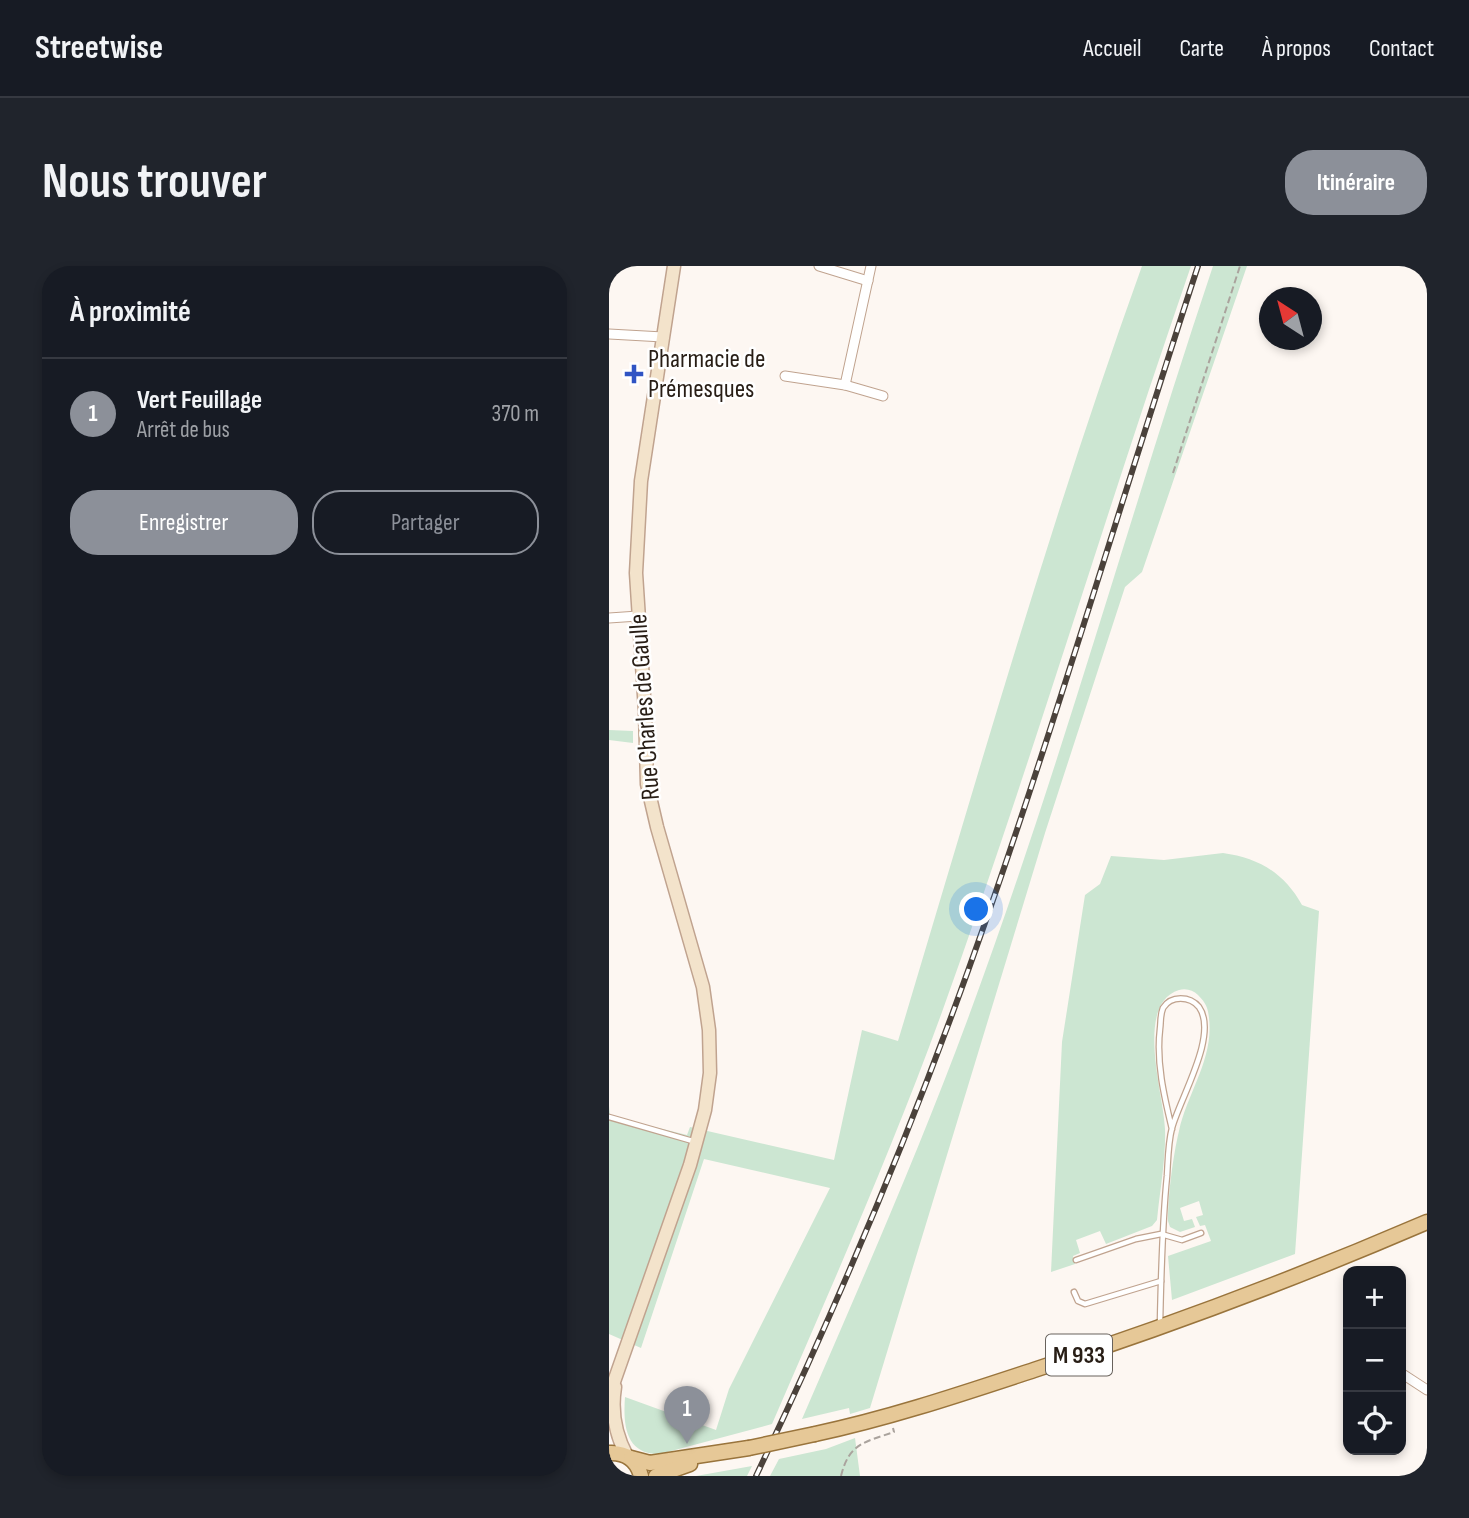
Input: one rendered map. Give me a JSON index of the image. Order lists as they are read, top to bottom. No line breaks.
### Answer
{"streets":{"main road":["M 933"],"street":["Rue Charles de Gaulle"]},"crossings":[["Rue Charles de Gaulle","M 933"]],"places":{"health":["Pharmacie de Prémesques"]},"north":"top left","page":{"header":"Streetwise","nav":["Accueil","Carte","À propos","Contact"],"buttons":["Itinéraire",["Enregistrer","Partager"]],"title":"Nous trouver","heading":"À proximité","list":[{"mark":"1","name":"Vert Feuillage","note":"Arrêt de bus","value":"370 m"}],"map_buttons":["+","−"],"pins":"1"}}
